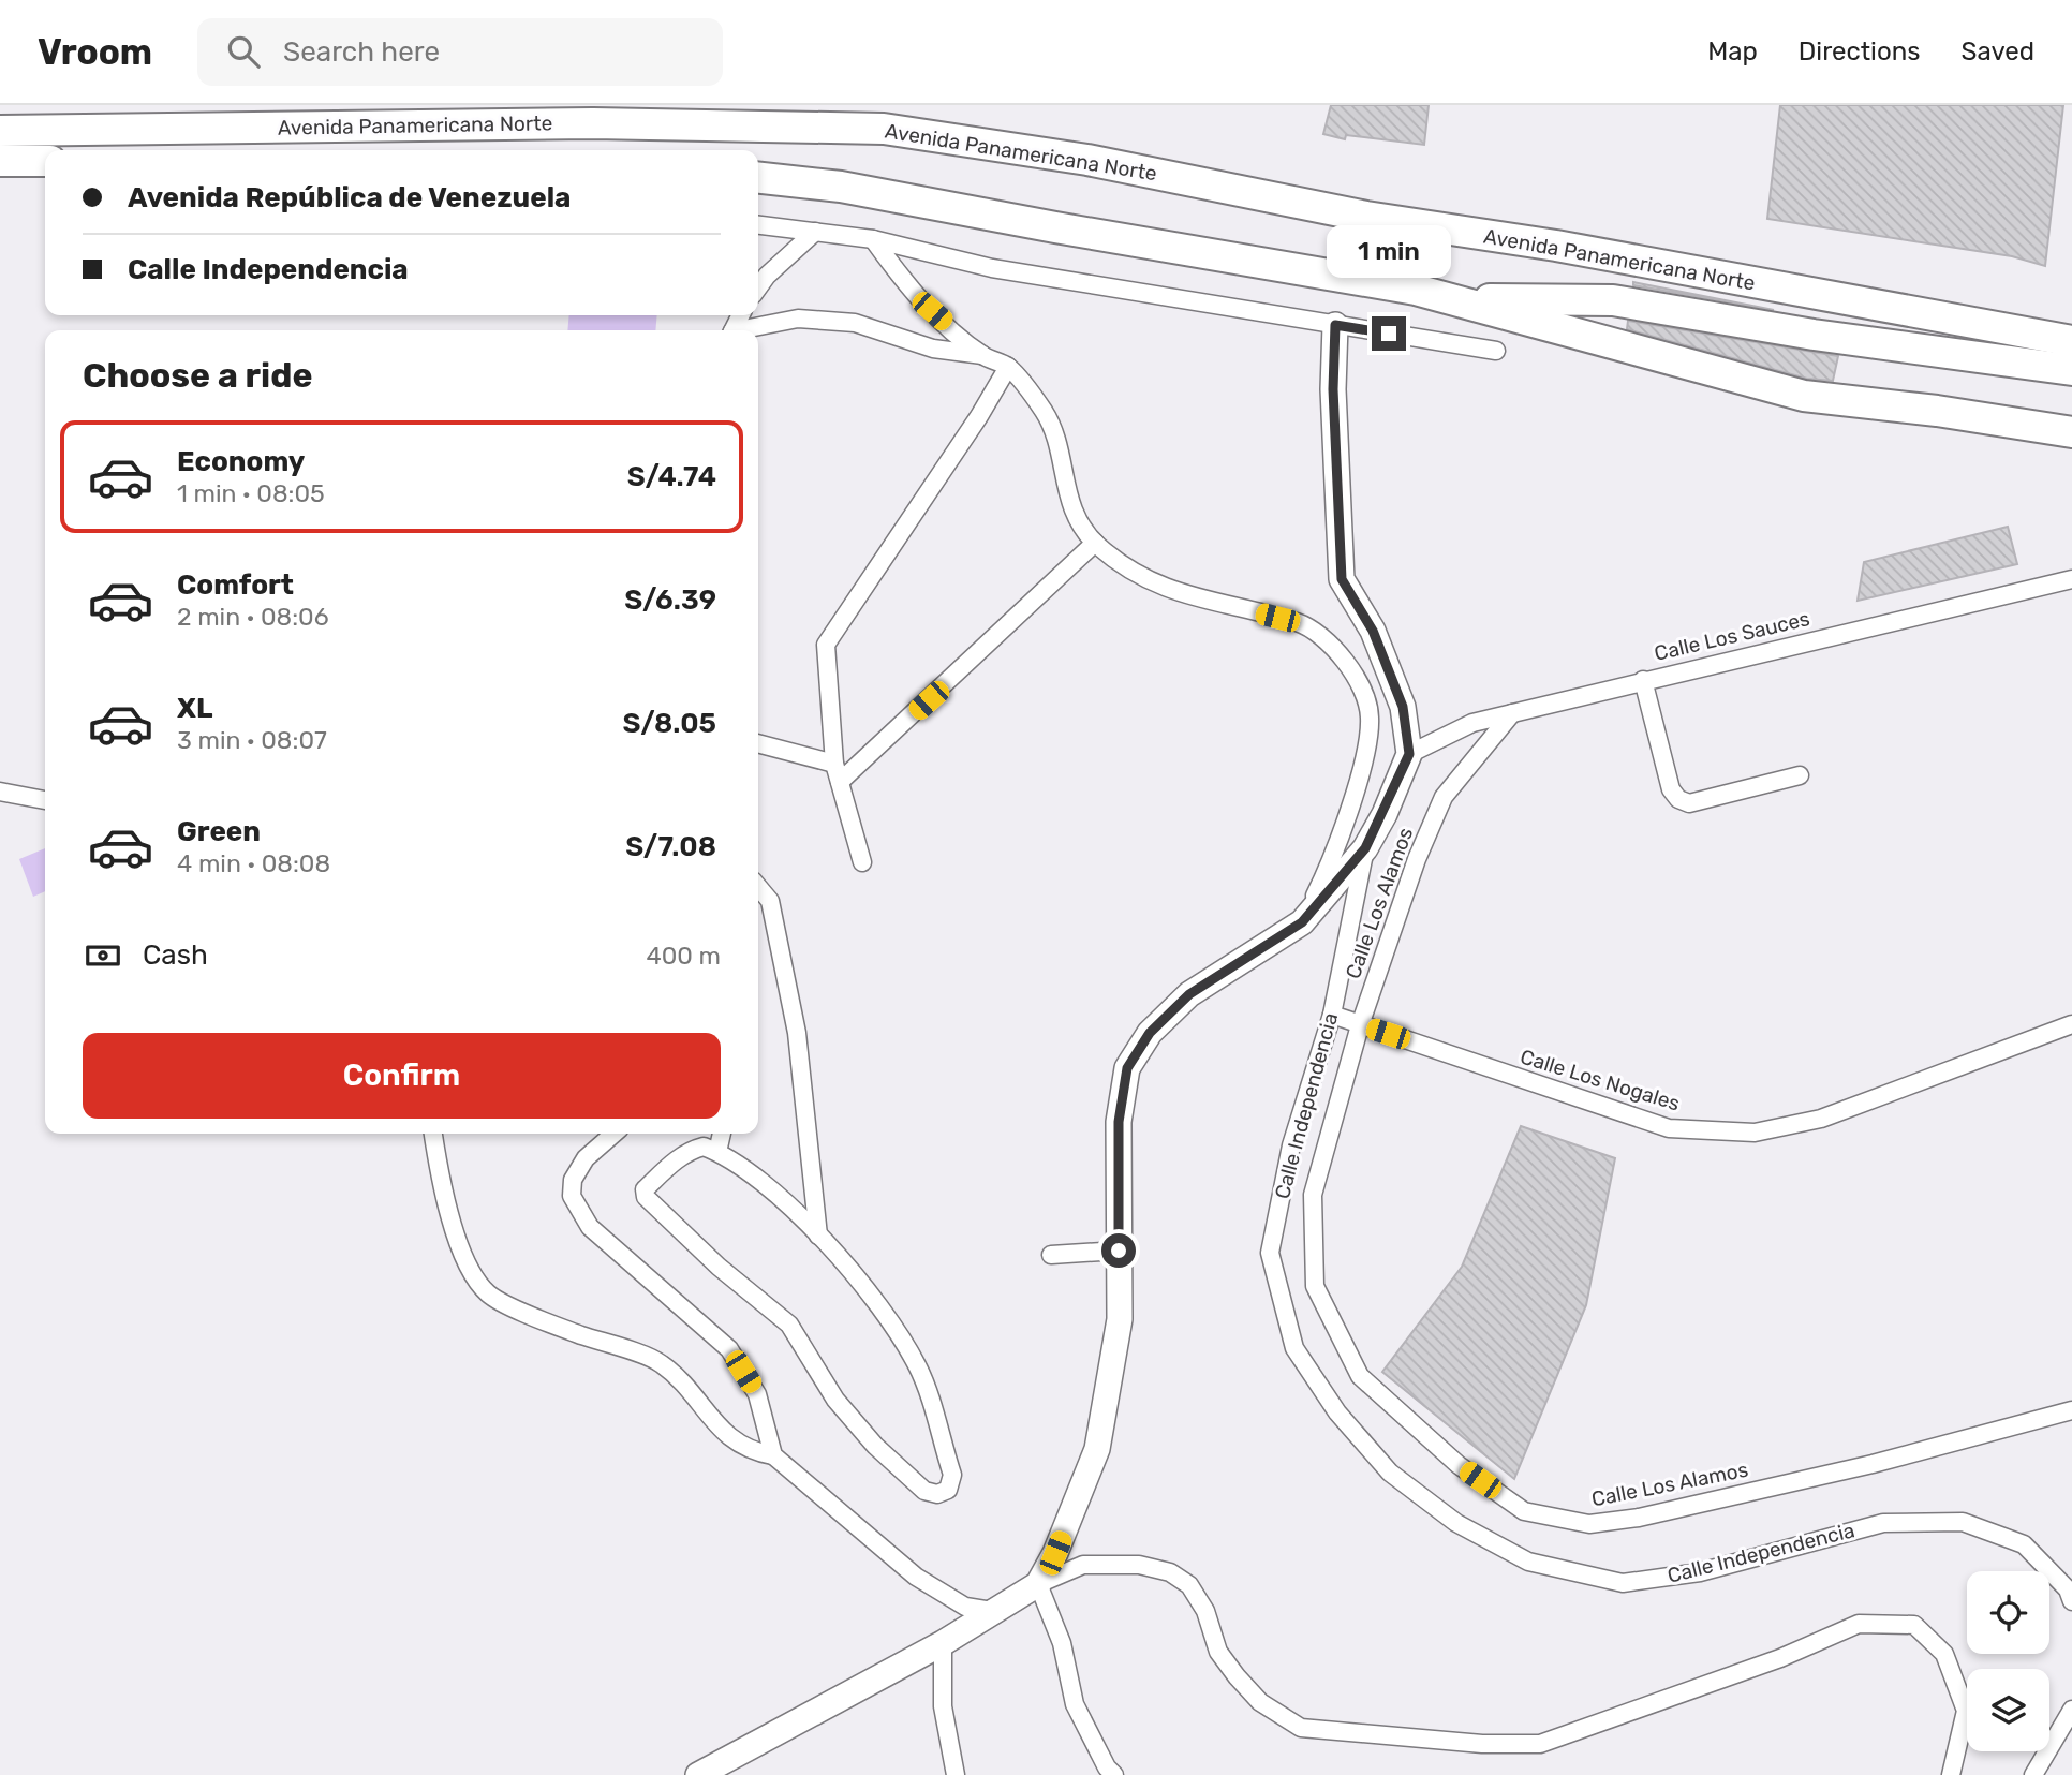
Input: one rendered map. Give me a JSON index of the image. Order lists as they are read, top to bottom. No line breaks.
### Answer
{"streets":{"highway":["Avenida Panamericana Norte"],"street":["Calle Los Sauces","Calle Los Alamos","Calle Los Nogales","Calle Independencia"]},"crossings":[["Calle Los Sauces","Calle Los Alamos"],["Calle Los Sauces","Calle Independencia"],["Calle Los Alamos","Calle Los Nogales"],["Calle Los Nogales","Calle Independencia"]],"page":{"header":"Vroom","search":"Search here","nav":["Map","Directions","Saved"],"banner":["Avenida República de Venezuela","Calle Independencia"],"bubble":"1 min","heading":"Choose a ride","list":[{"name":"Economy","note":"1 min · 08:05","value":"S/4.74"},{"name":"Comfort","note":"2 min · 08:06","value":"S/6.39"},{"name":"XL","note":"3 min · 08:07","value":"S/8.05"},{"name":"Green","note":"4 min · 08:08","value":"S/7.08"}],"pay":["Cash","400 m"],"buttons":"Confirm"}}
